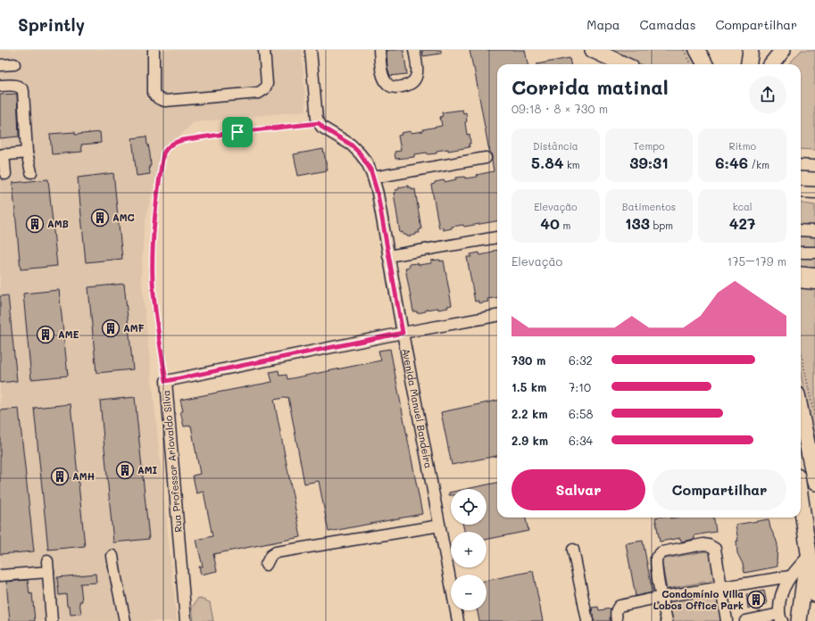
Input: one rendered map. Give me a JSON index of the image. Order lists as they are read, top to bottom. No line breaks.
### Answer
{"streets":{"street":["Avenida Manuel Bandeira","Rua Professor Ariovaldo Silva"]},"crossings":[["Avenida Manuel Bandeira","Rua Professor Ariovaldo Silva"]],"places":{"building":["AMC","AMB","AMF","AME","AMI","AMH","Condomínio Villa Lobos Office Park"]},"page":{"header":"Sprintly","nav":["Mapa","Camadas","Compartilhar"],"heading":["Corrida matinal","09:18 · 8 × 730 m"],"stats":[["Distância","5.84 km"],["Tempo","39:31"],["Ritmo","6:46 /km"],["Elevação","40 m"],["Batimentos","133 bpm"],["kcal","427"]],"chart":["Elevação","175–179 m"],"list":[{"name":"730 m","note":"6:32"},{"name":"1.5 km","note":"7:10"},{"name":"2.2 km","note":"6:58"},{"name":"2.9 km","note":"6:34"}],"buttons":["Salvar","Compartilhar"],"map_buttons":["+","−"]}}
